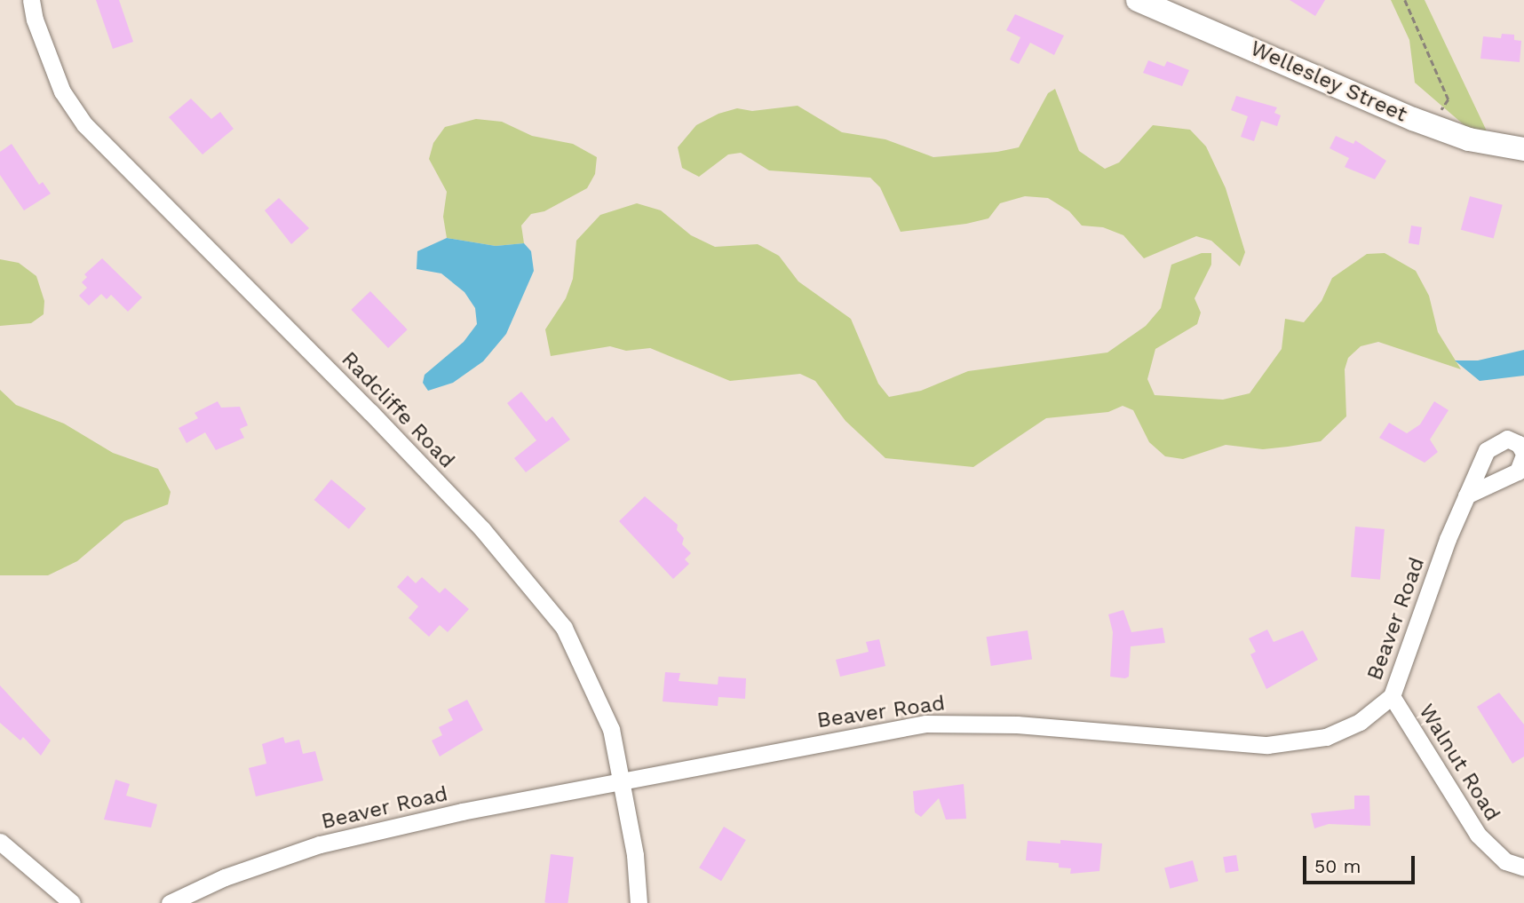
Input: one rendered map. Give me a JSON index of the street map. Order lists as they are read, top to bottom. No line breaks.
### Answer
{"streets":{"main road":["Wellesley Street"],"street":["Radcliffe Road","Beaver Road","Walnut Road"]},"crossings":[["Radcliffe Road","Beaver Road"],["Beaver Road","Walnut Road"]],"scale_bar":"50 m"}
